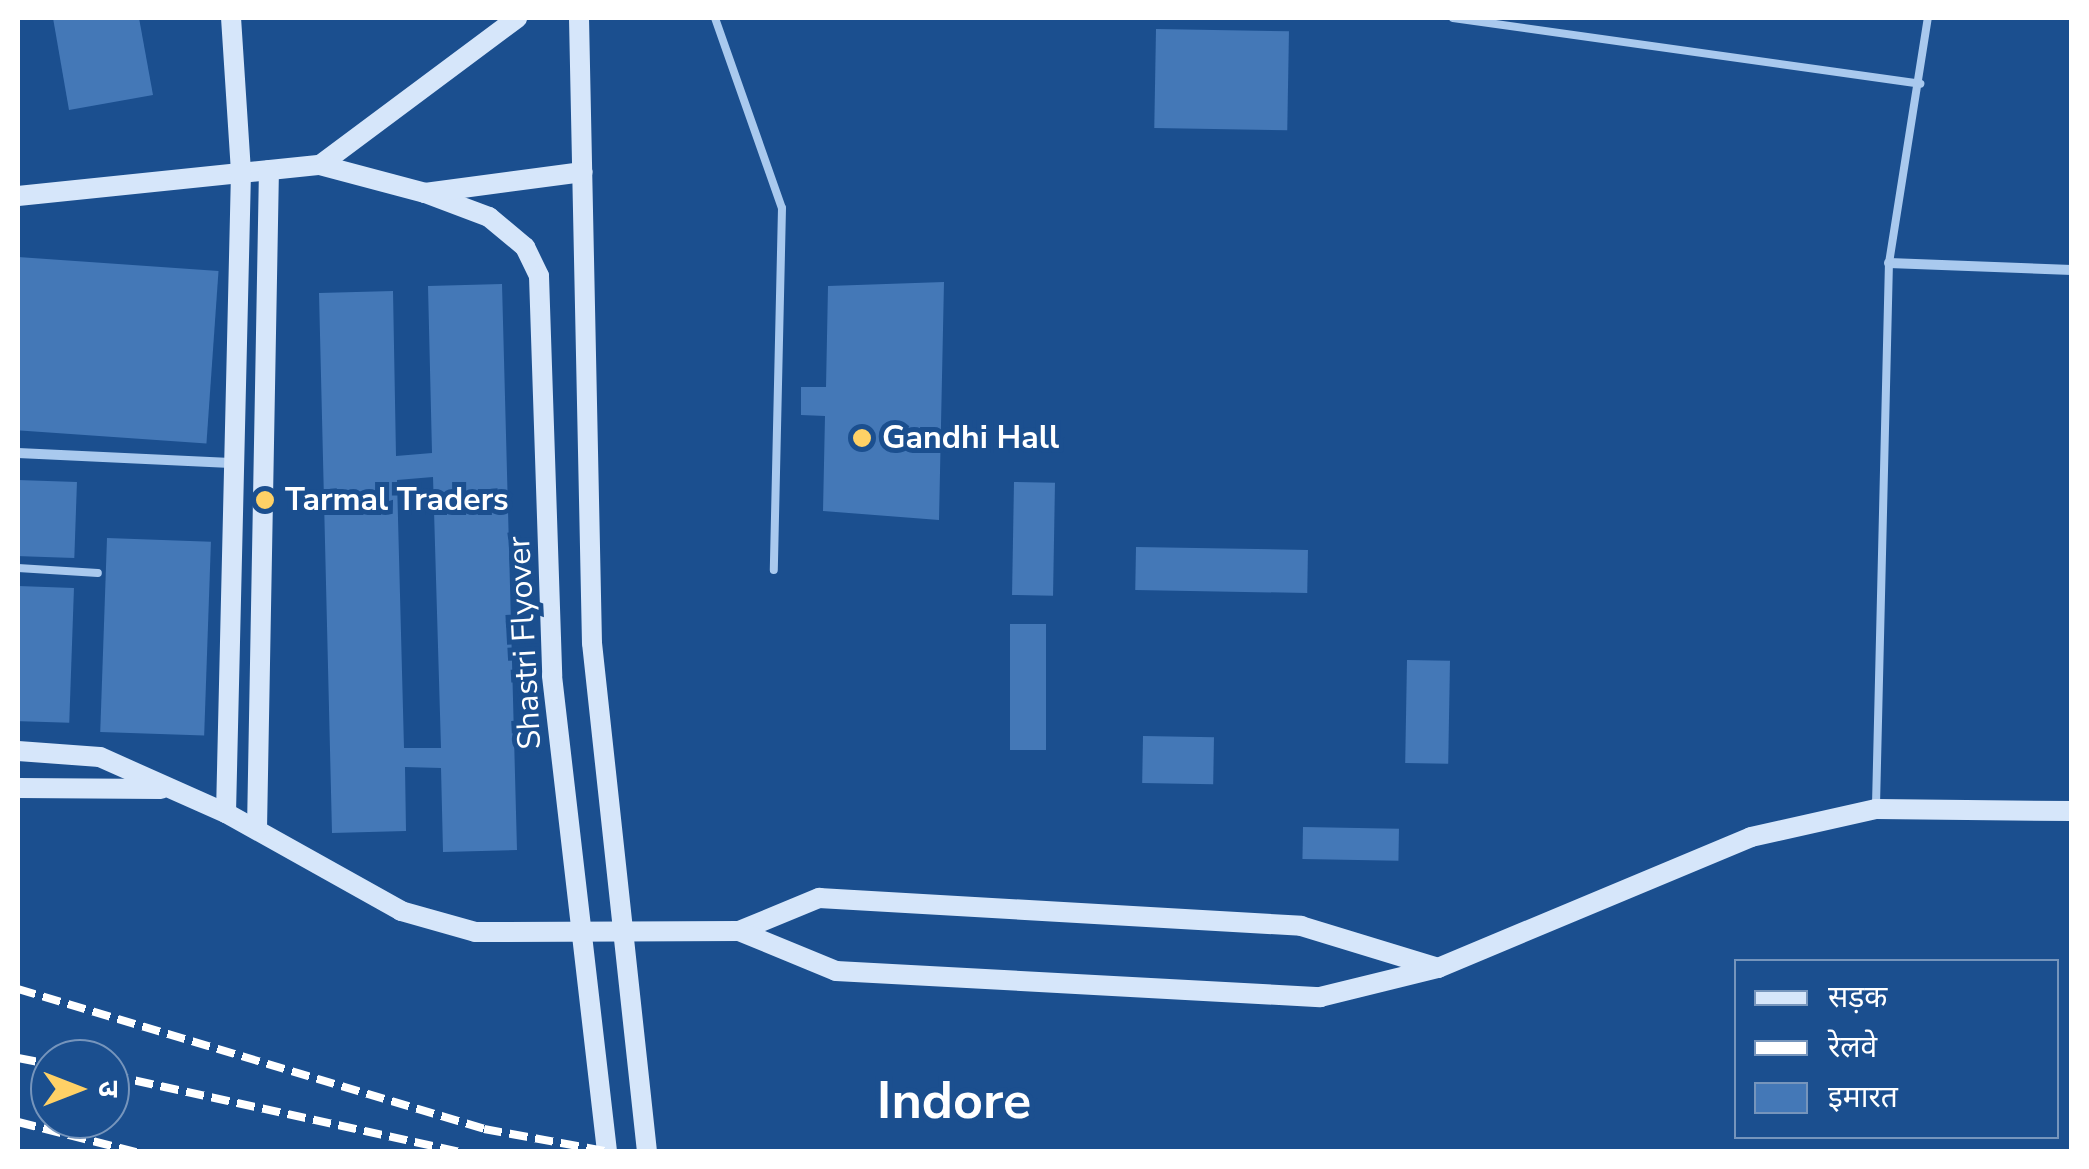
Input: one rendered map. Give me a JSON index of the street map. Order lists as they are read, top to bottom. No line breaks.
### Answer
{"streets":{"street":["Shastri Flyover"]},"districts":["Indore"],"places":["Gandhi Hall","Tarmal Traders"],"legend":["सड़क","रेलवे","इमारत"],"north":"right"}
